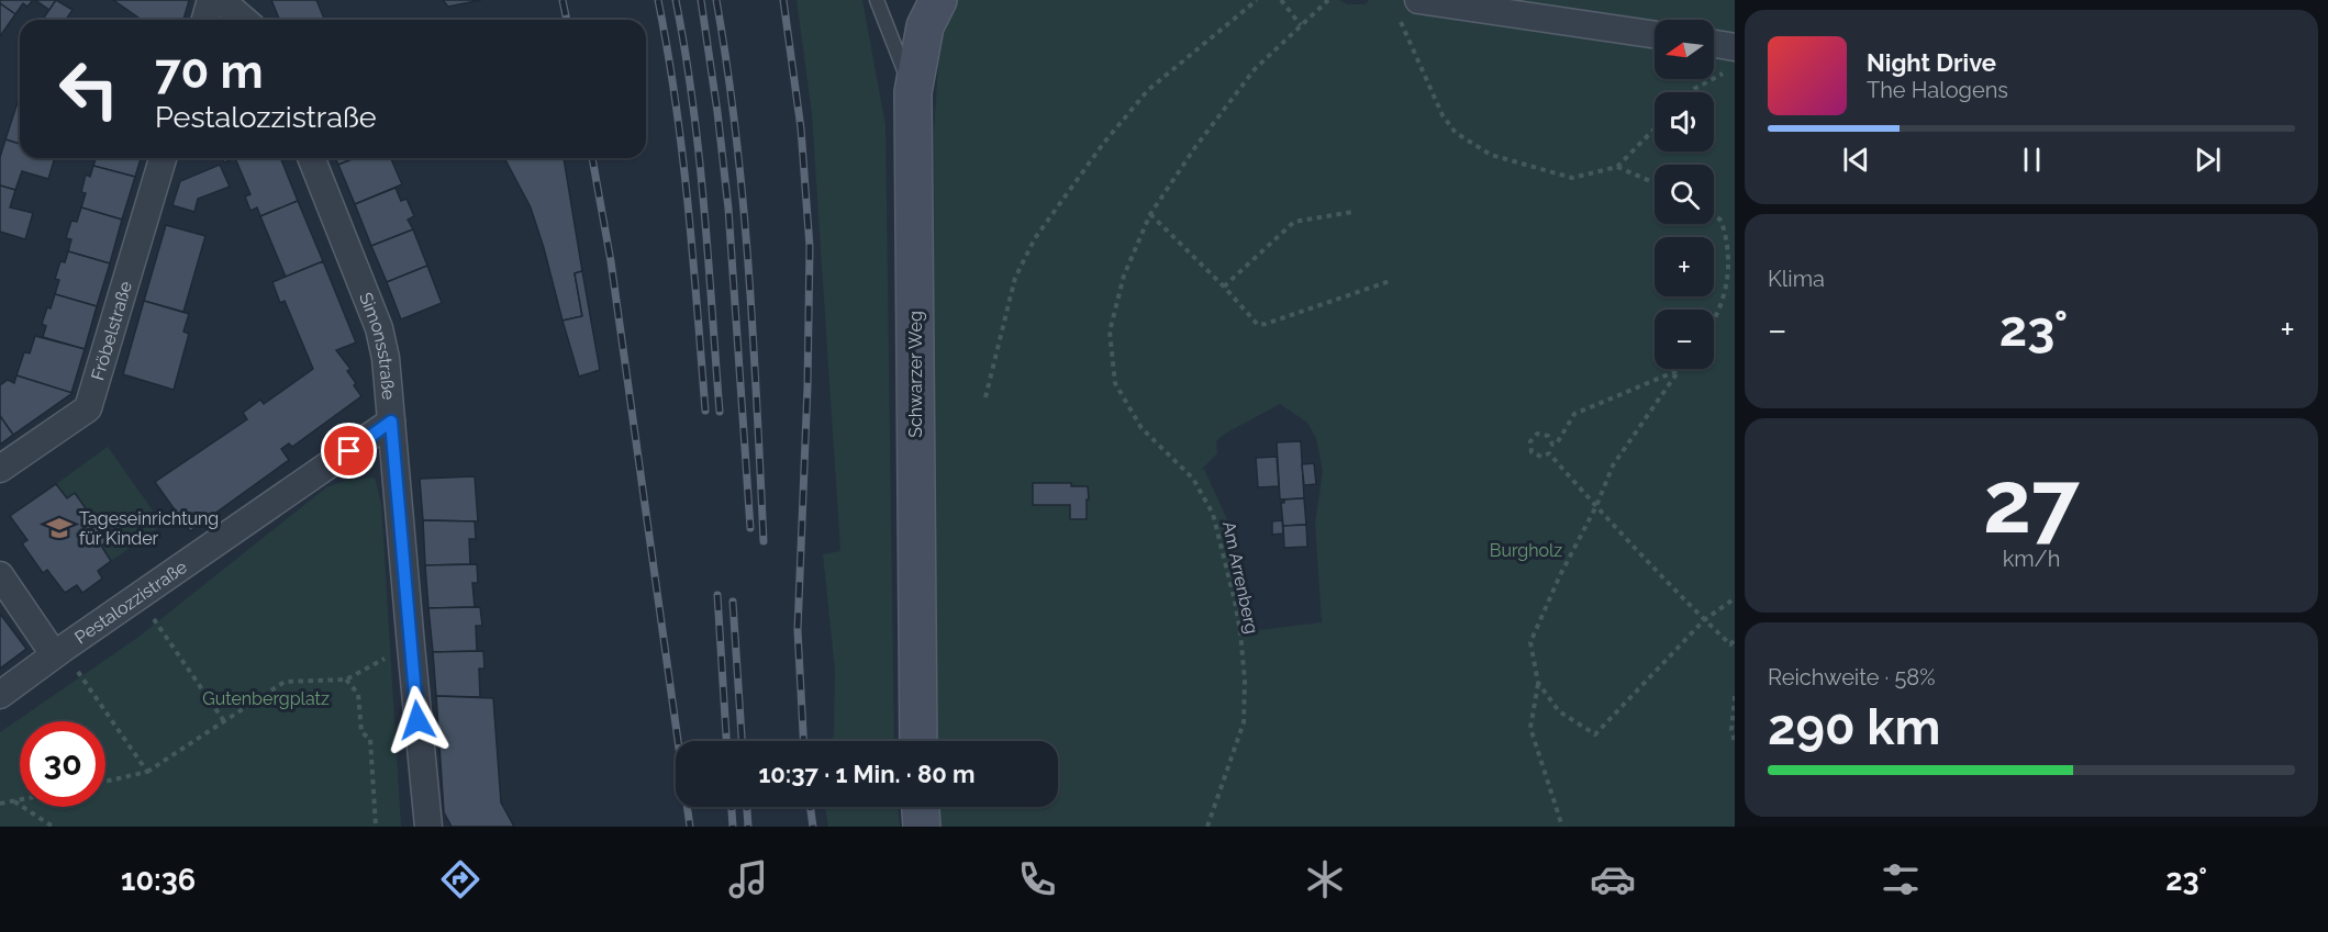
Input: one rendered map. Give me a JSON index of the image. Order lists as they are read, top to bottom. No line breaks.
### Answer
{"streets":{"street":["Fröbelstraße","Simonsstraße","Schwarzer Weg","Pestalozzistraße"],"path":["Am Arrenberg"]},"crossings":[["Simonsstraße","Pestalozzistraße"]],"parks":["Burgholz","Gutenbergplatz"],"places":{"school or university":["Tageseinrichtung für Kinder"]},"north":"left","page":{"map_buttons":["+","−"],"turn":["70 m","Pestalozzistraße"],"song":["Night Drive","The Halogens"],"tile":["Klima",["27","km/h"],["Reichweite · 58%","290 km"]],"heat":["−","23°","+"],"limit":"30","trip":"10:37 · 1 Min. · 80 m","tabs":["10:36","23°"]}}
